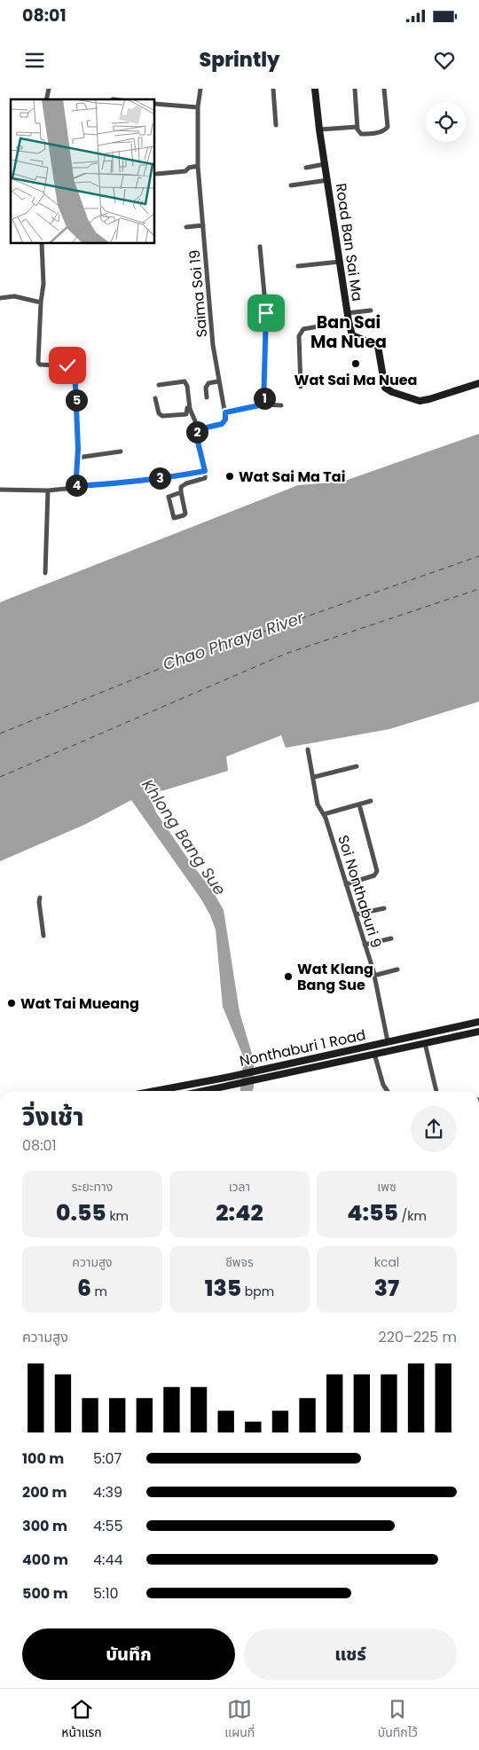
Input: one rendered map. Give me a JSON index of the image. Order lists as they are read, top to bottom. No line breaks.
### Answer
{"streets":{"main road":["Road Ban Sai Ma","Nonthaburi 1 Road"],"street":["Saima Soi 19","Soi Nonthaburi 9"]},"crossings":[["Soi Nonthaburi 9","Nonthaburi 1 Road"]],"districts":["Ban Sai Ma Nuea"],"water":["Chao Phraya River","Khlong Bang Sue"],"places":["Wat Sai Ma Nuea","Wat Sai Ma Tai","Wat Klang Bang Sue","Wat Tai Mueang"],"page":{"status":"08:01","header":"Sprintly","pins":["1","5","2","3","4"],"heading":["วิ่งเช้า","08:01"],"stats":[["ระยะทาง","0.55 km"],["เวลา","2:42"],["เพซ","4:55 /km"],["ความสูง","6 m"],["ชีพจร","135 bpm"],["kcal","37"]],"chart":["ความสูง","220–225 m"],"list":[{"name":"100 m","note":"5:07"},{"name":"200 m","note":"4:39"},{"name":"300 m","note":"4:55"},{"name":"400 m","note":"4:44"},{"name":"500 m","note":"5:10"}],"buttons":["บันทึก","แชร์"],"tabs":["หน้าแรก","แผนที่","บันทึกไว้"]}}
